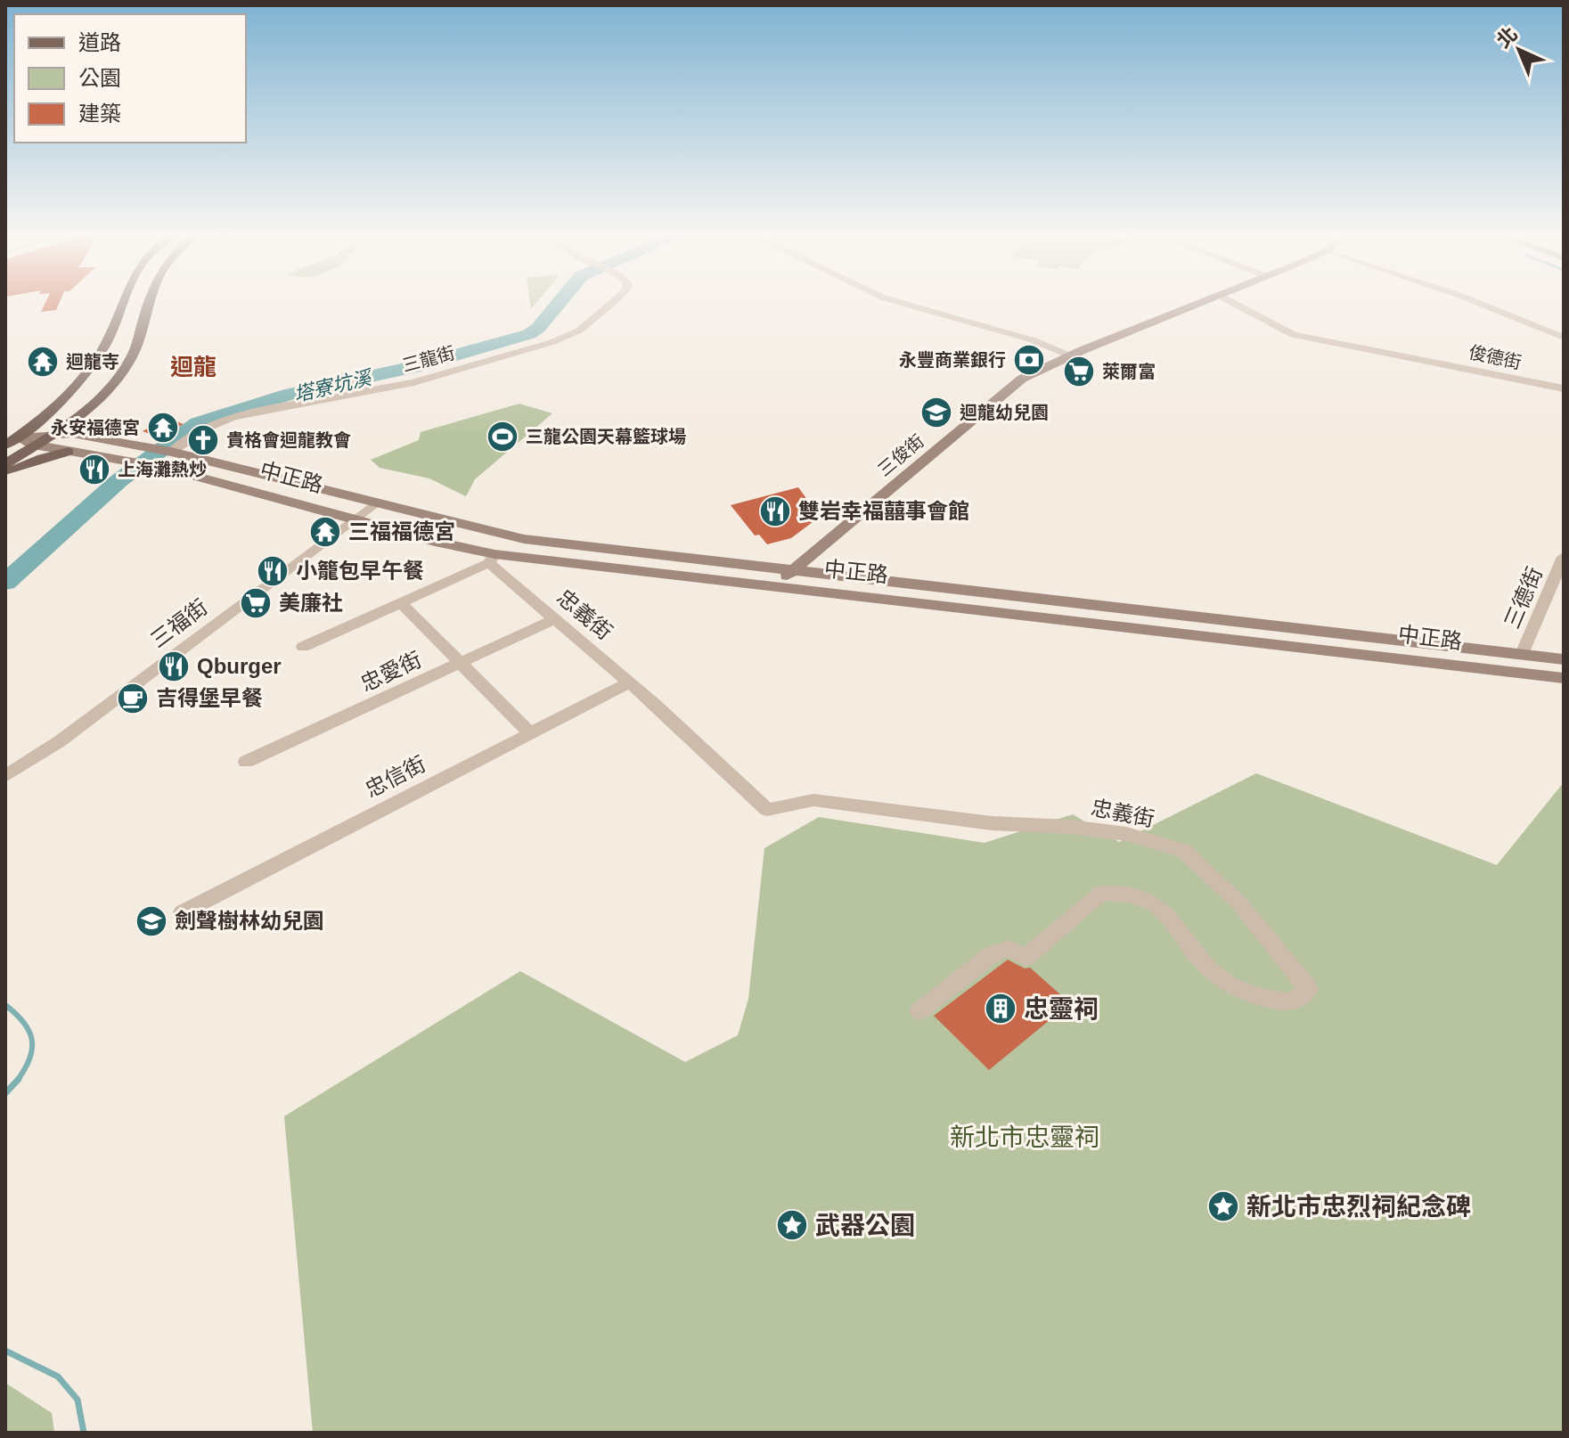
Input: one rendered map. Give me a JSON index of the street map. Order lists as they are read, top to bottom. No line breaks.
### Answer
{"streets":{"main road":["三俊街","中正路"],"street":["俊德街","三龍街","三德街","忠義街","三福街","忠愛街","忠信街"]},"crossings":[["三龍街","中正路"],["三俊街","中正路"],["中正路","三德街"],["中正路","忠義街"],["中正路","三福街"],["忠義街","忠愛街"],["忠義街","忠信街"]],"districts":["迴龍"],"water":["塔寮坑溪"],"parks":["新北市忠靈祠"],"places":{"bank":["永豐商業銀行"],"temple":["迴龍寺","永安福德宮","三福福德宮"],"supermarket":["萊爾富","美廉社"],"school or university":["迴龍幼兒園","劍聲樹林幼兒園"],"sports":["三龍公園天幕籃球場"],"church":["貴格會迴龍教會"],"restaurant":["上海灘熱炒","雙岩幸福囍事會館","小籠包早午餐","Qburger"],"cafe":["吉得堡早餐"],"building":["忠靈祠"],"place":["新北市忠烈祠紀念碑","武器公園"]},"legend":["道路","公園","建築"],"north":"top left"}
